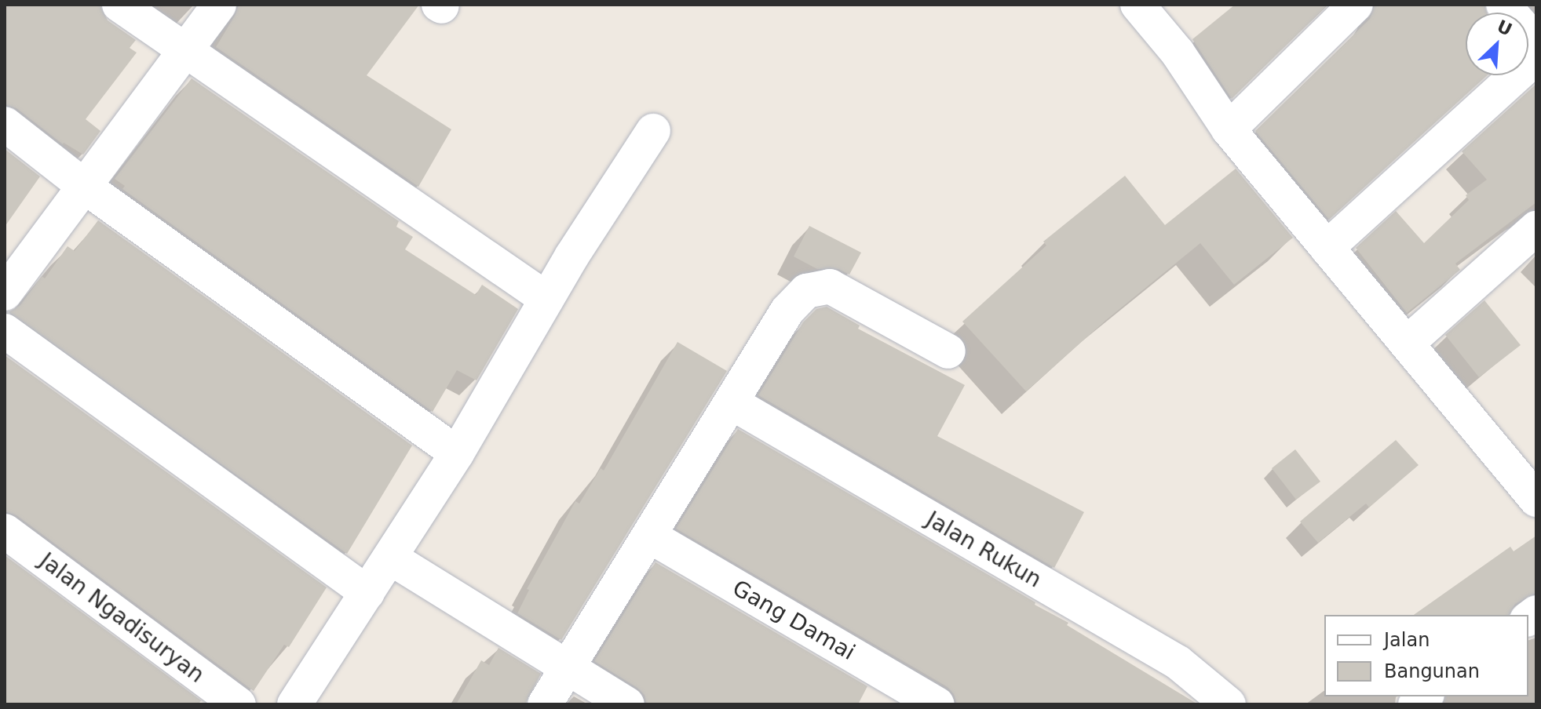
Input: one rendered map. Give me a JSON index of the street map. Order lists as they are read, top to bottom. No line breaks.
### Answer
{"streets":{"street":["Jalan Rukun","Jalan Ngadisuryan","Gang Damai"]},"legend":["Jalan","Bangunan"],"north":"top right"}
